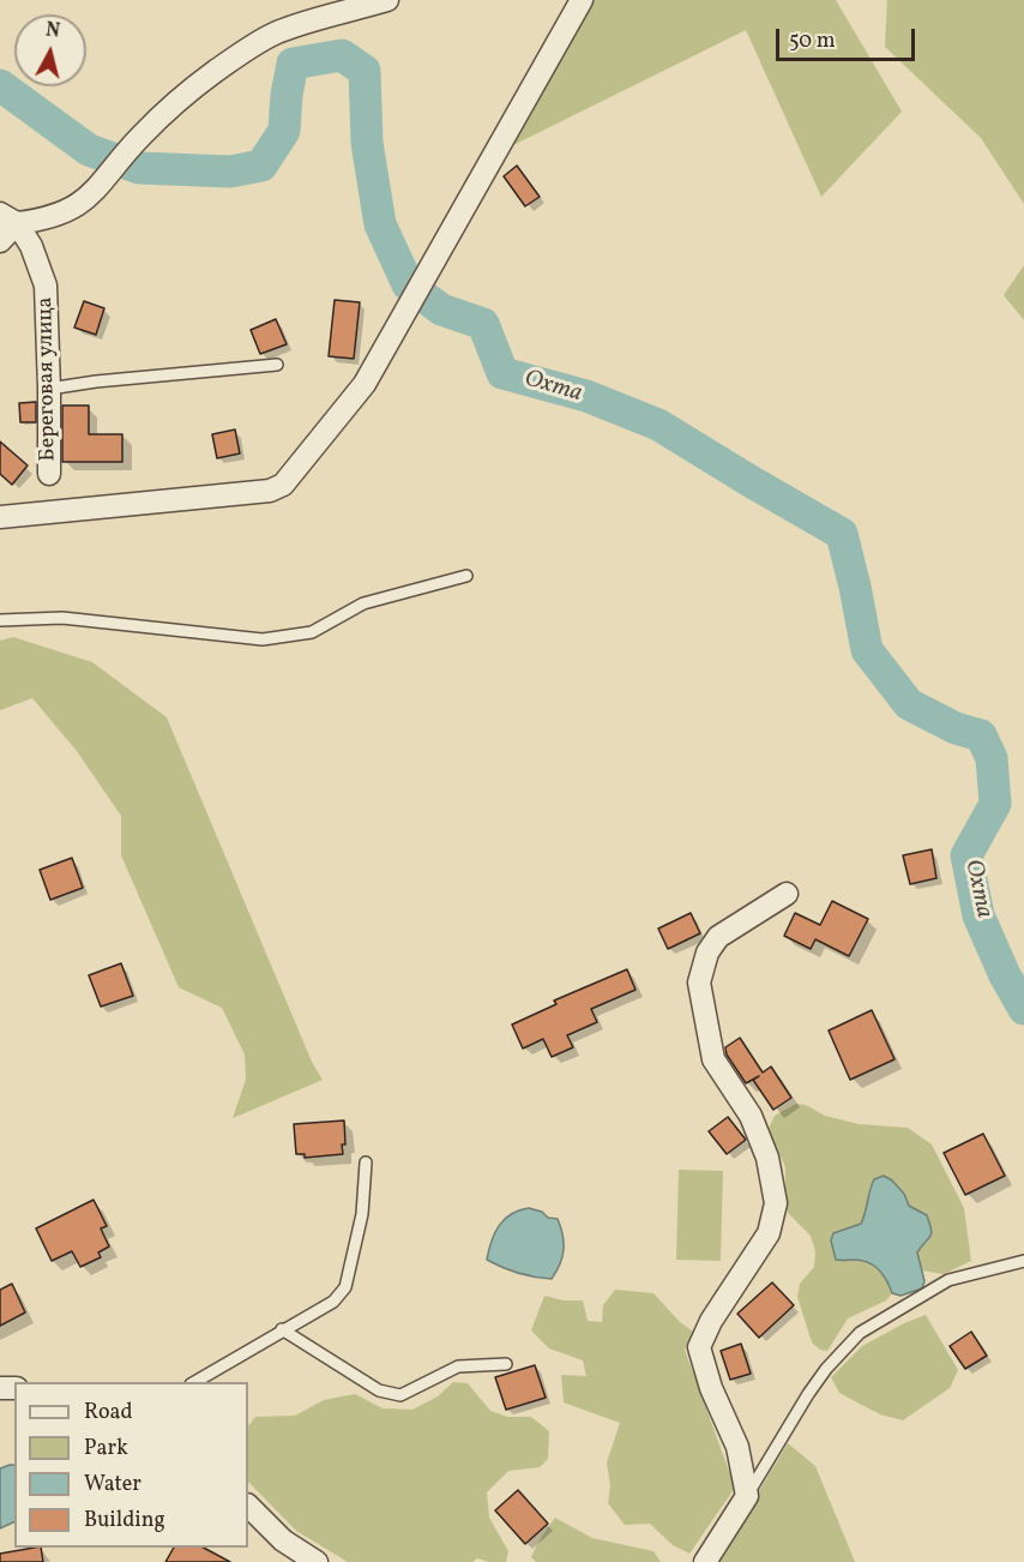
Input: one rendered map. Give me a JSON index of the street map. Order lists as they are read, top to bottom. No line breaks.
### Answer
{"streets":{"street":["Береговая улица"]},"water":["Охта"],"legend":["Road","Park","Water","Building"],"scale_bar":"50 m","north":"top"}
